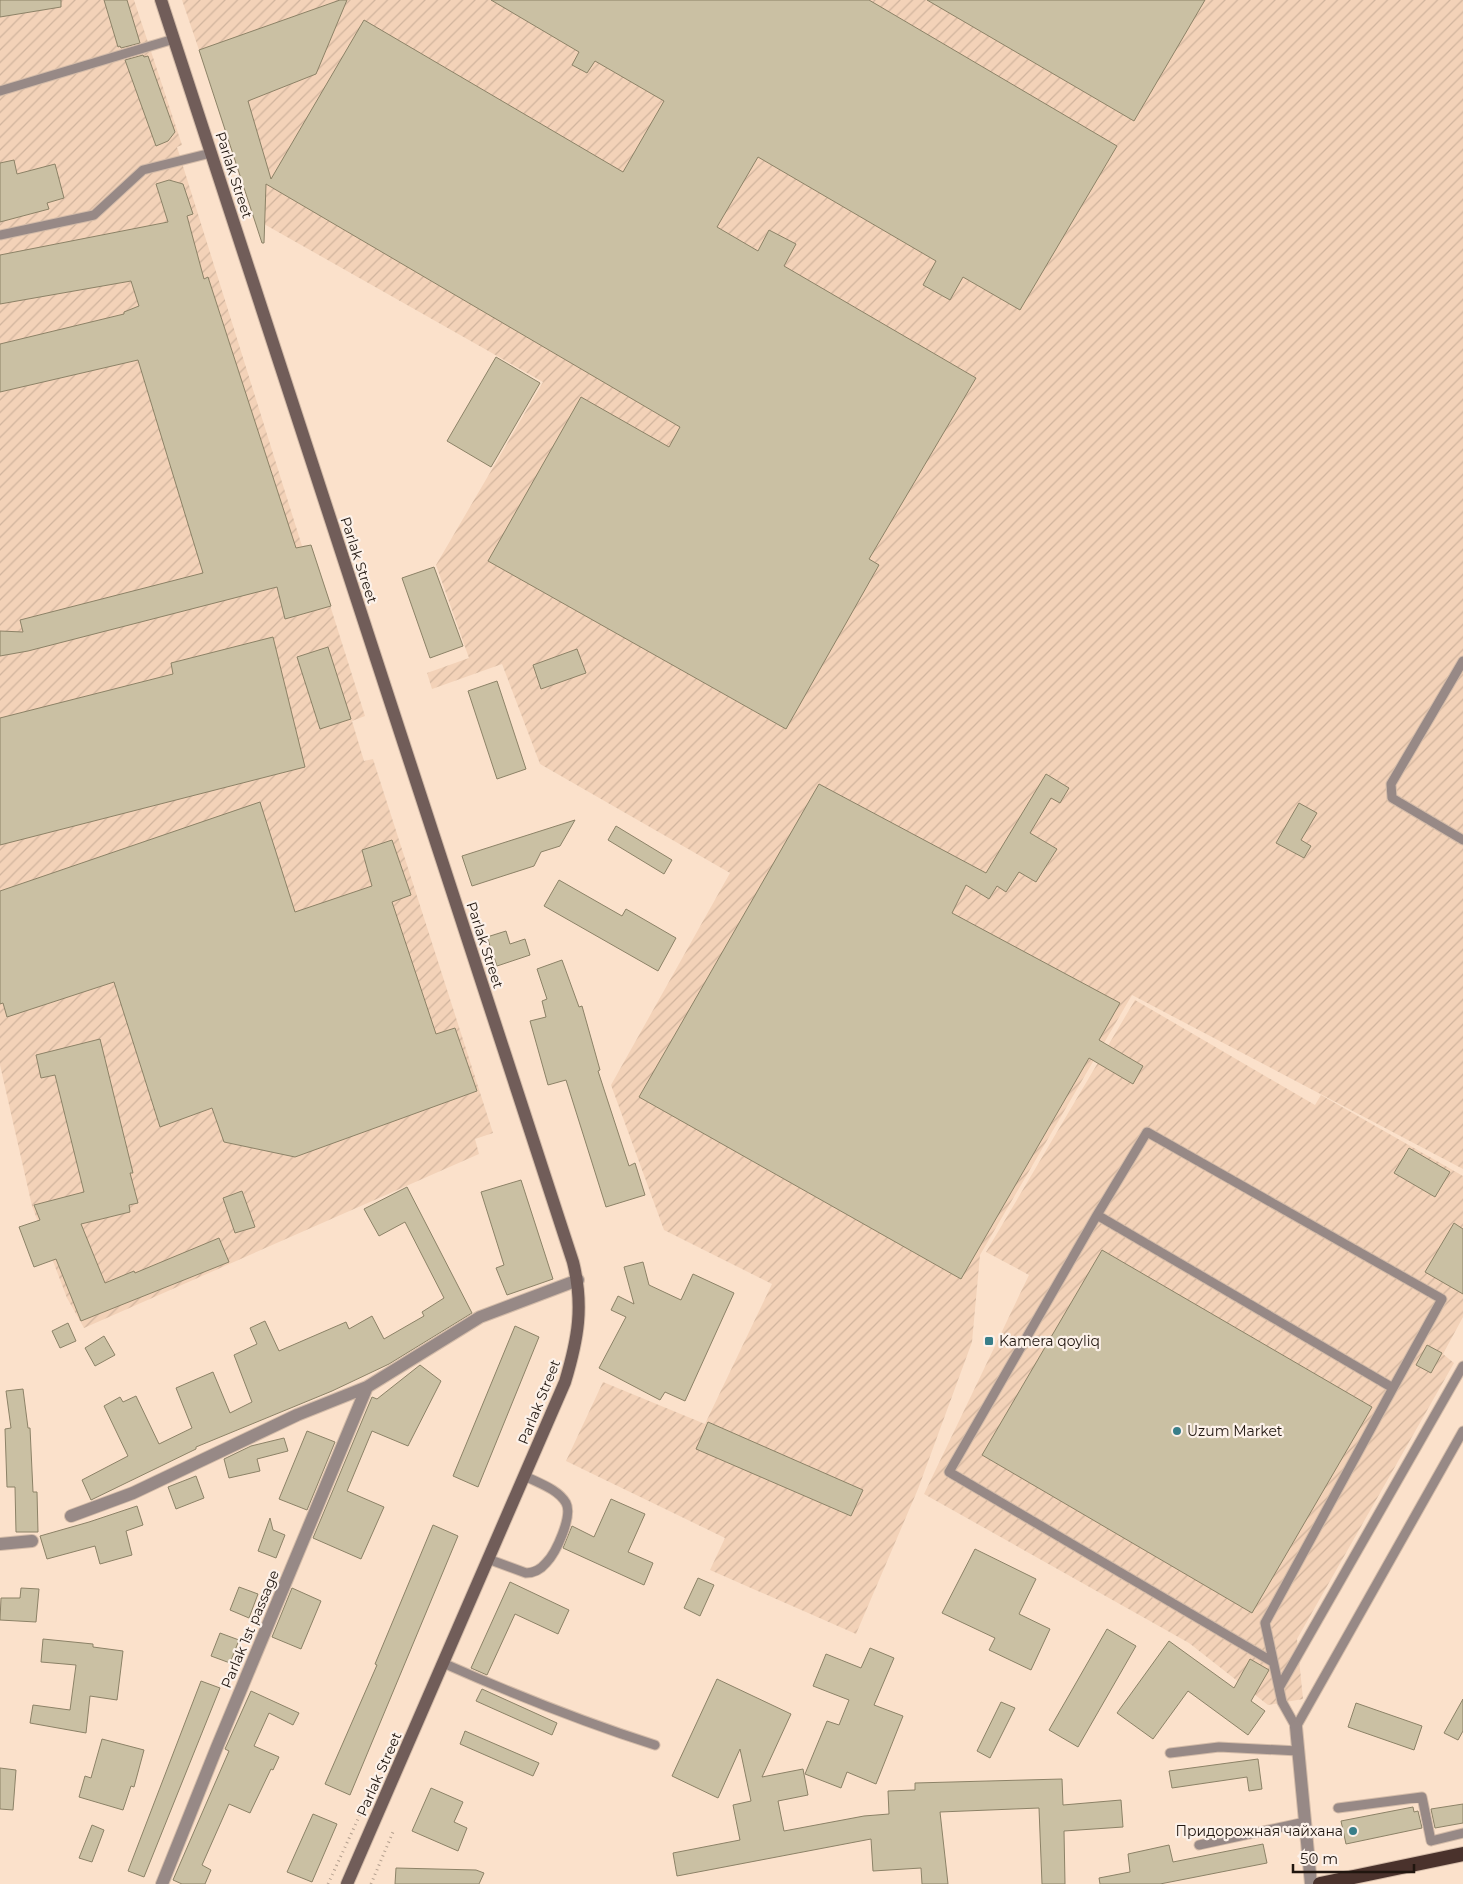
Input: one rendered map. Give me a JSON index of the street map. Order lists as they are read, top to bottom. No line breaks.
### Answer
{"streets":{"main road":["Parlak Street"],"street":["Parlak 1st passage"]},"places":{"transit":["Kamera qoyliq"],"other":["Uzum Market","Придорожная чайхана"]},"scale_bar":"50 m"}
